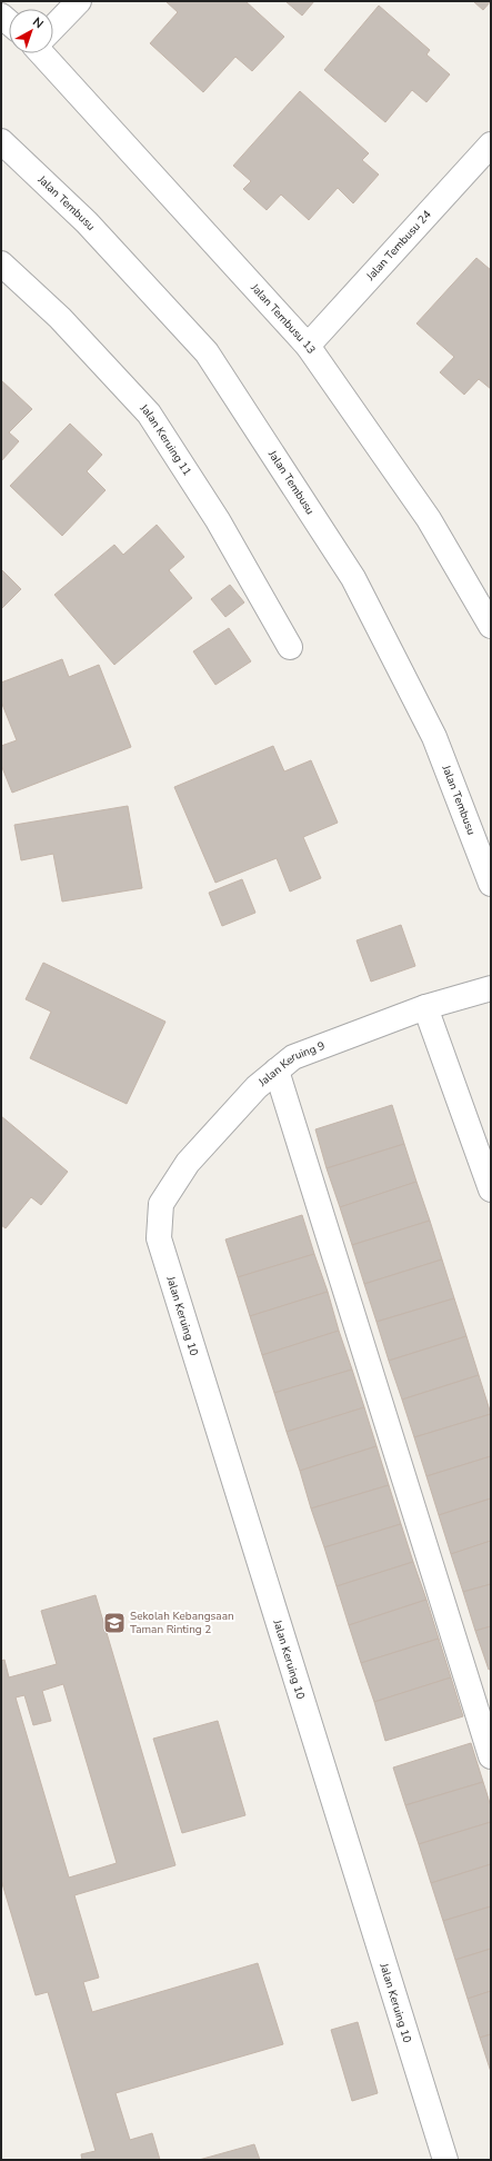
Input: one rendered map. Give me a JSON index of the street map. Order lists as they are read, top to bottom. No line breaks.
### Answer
{"streets":{"street":["Jalan Tembusu","Jalan Tembusu 24","Jalan Tembusu 13","Jalan Keruing 11","Jalan Keruing 9","Jalan Keruing 10"]},"crossings":[["Jalan Tembusu 24","Jalan Tembusu 13"],["Jalan Keruing 9","Jalan Keruing 10"]],"places":{"school or university":["Sekolah Kebangsaan Taman Rinting 2"]},"north":"top right"}
